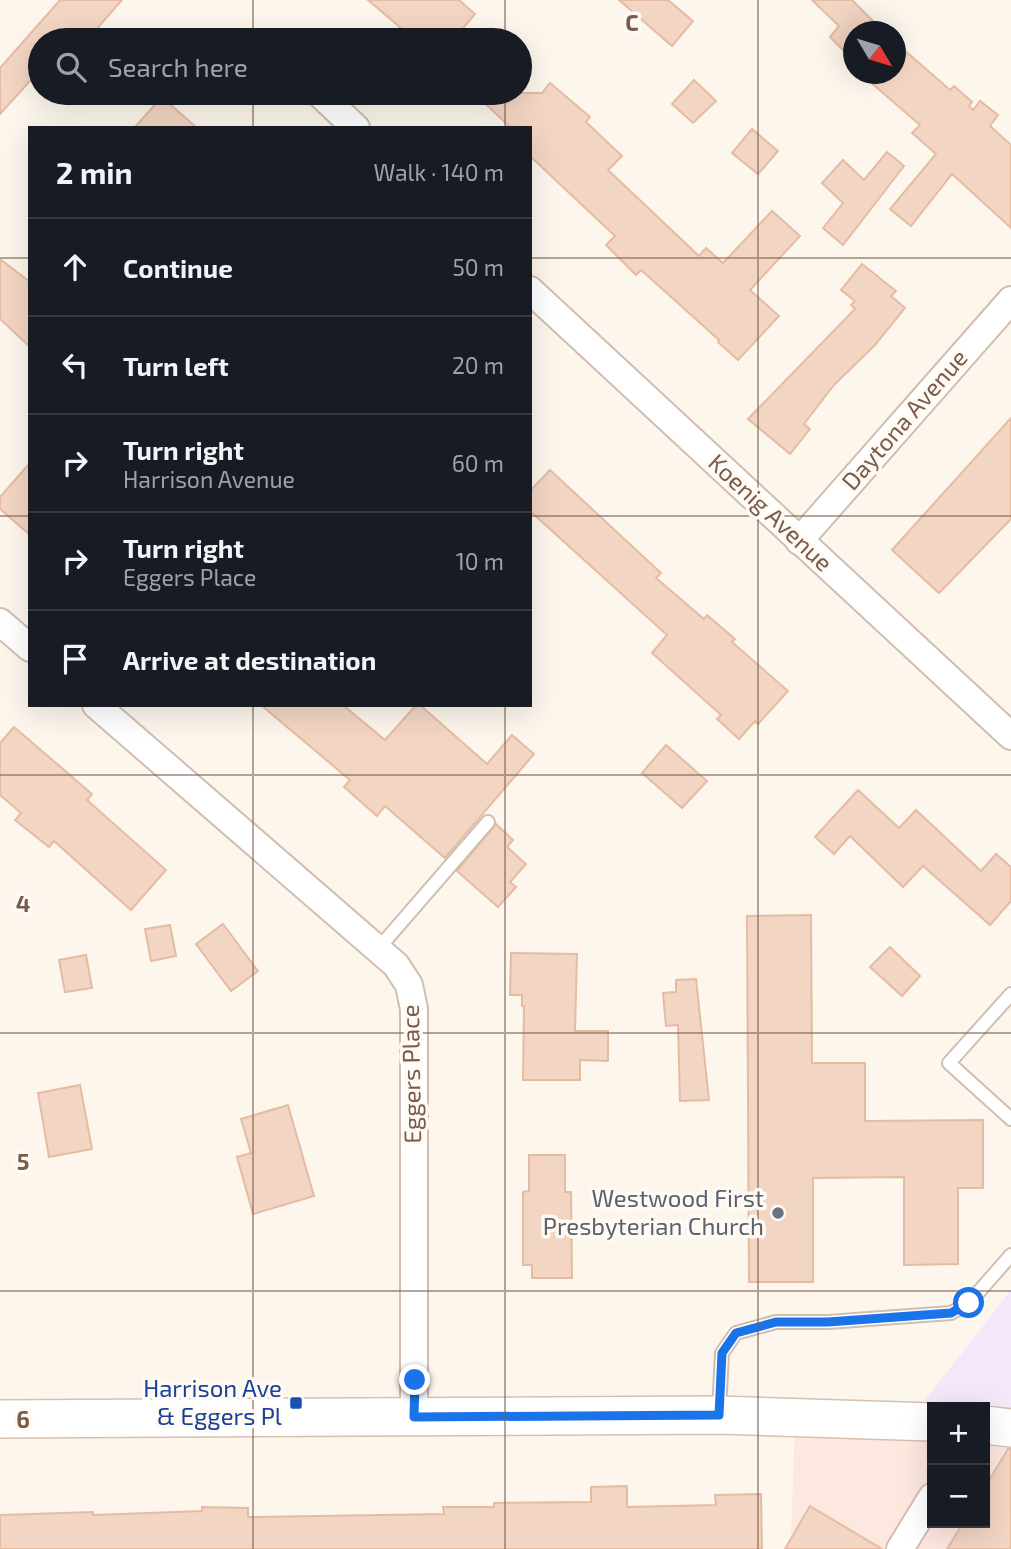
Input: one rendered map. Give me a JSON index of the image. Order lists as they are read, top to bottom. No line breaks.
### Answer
{"streets":{"street":["Daytona Avenue","Koenig Avenue","Eggers Place"]},"crossings":[["Daytona Avenue","Koenig Avenue"]],"places":{"other":["Westwood First Presbyterian Church"],"transit":["Harrison Ave & Eggers Pl"]},"north":"bottom right","page":{"search":"Search here","heading":["2 min","Walk · 140 m"],"list":[["Continue","50 m"],["Turn left","20 m"],["Turn right","Harrison Avenue","60 m"],["Turn right","Eggers Place","10 m"],"Arrive at destination"],"map_buttons":["+","−"]},"grid":{"columns":["C"],"rows":["4","5","6"]}}
